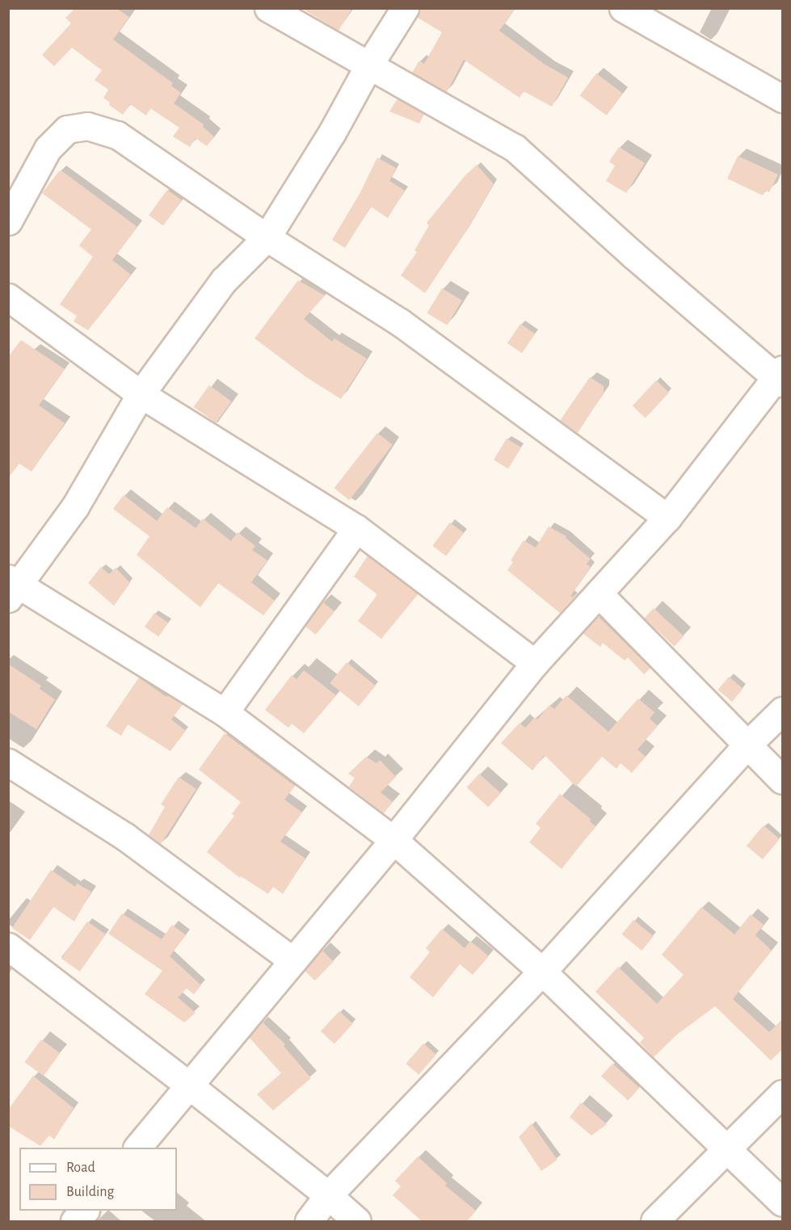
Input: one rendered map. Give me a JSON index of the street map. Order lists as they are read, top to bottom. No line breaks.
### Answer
{"legend":["Road","Building"]}
